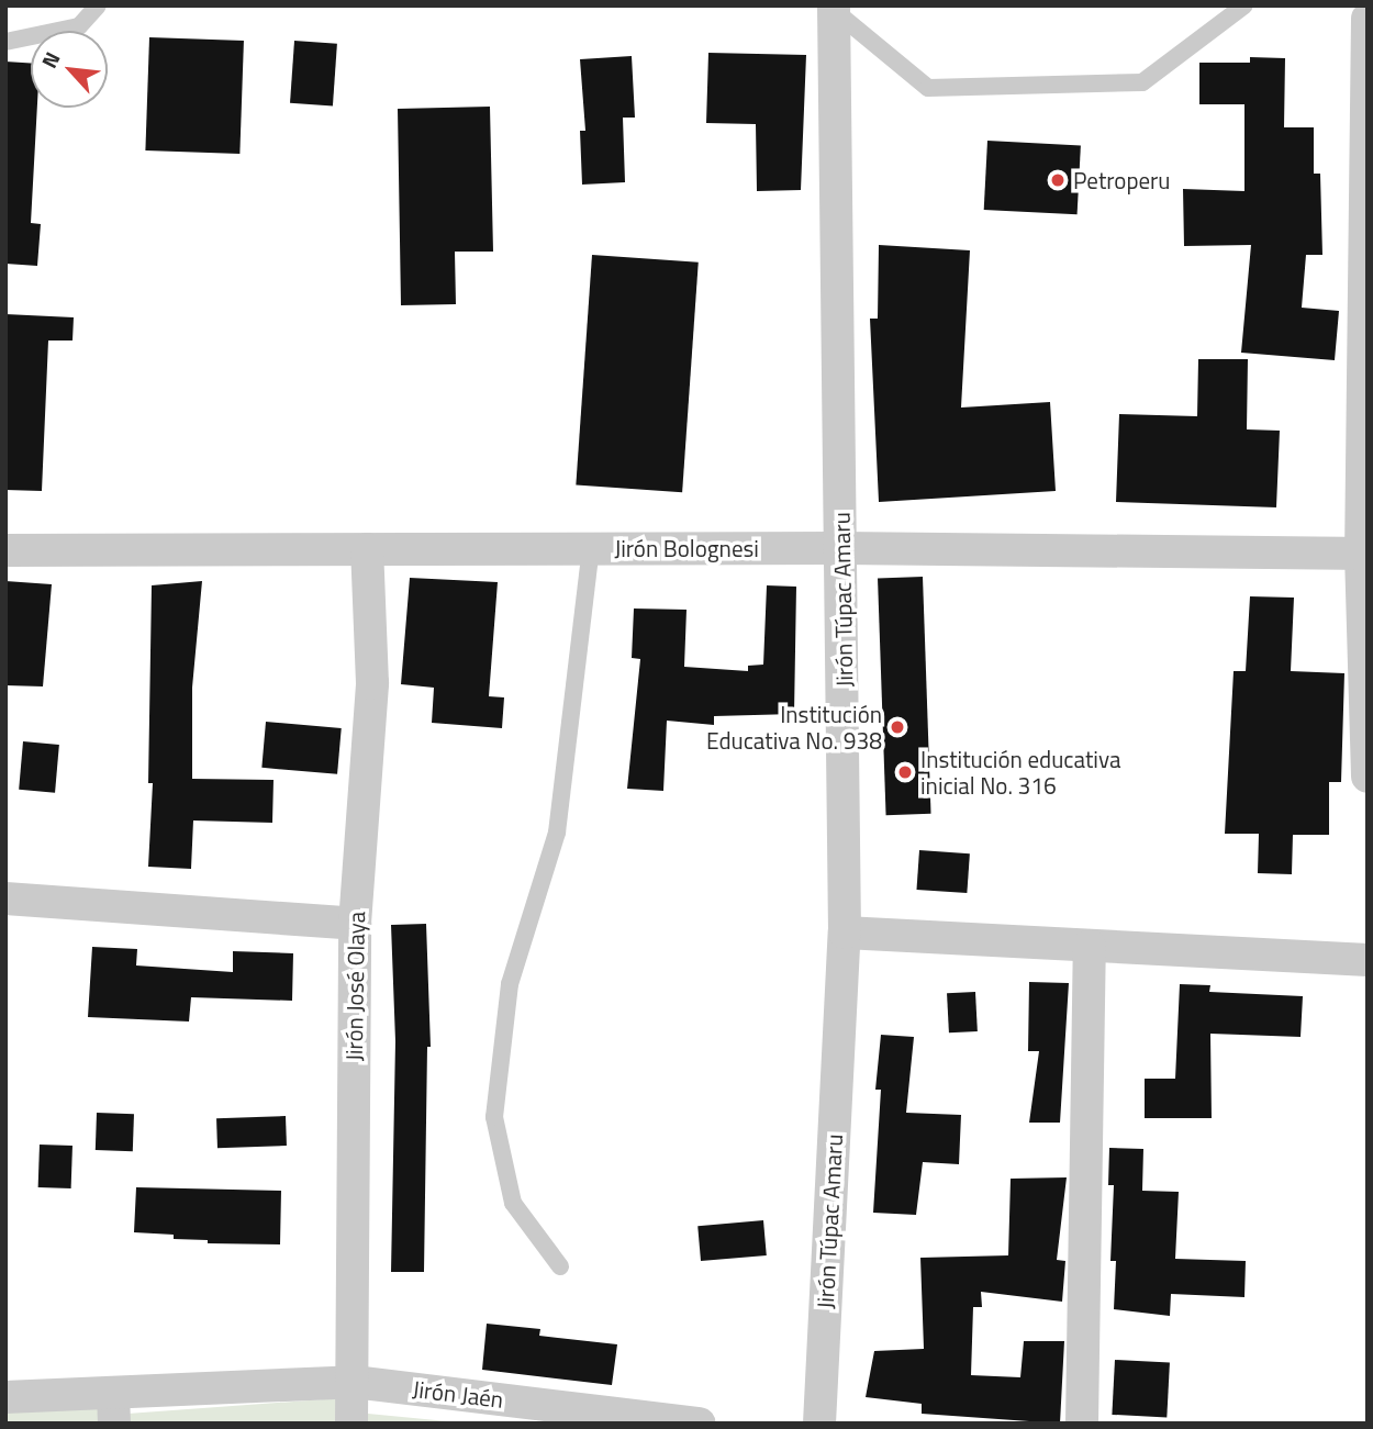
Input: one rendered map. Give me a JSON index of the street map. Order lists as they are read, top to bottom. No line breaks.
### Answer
{"streets":{"street":["Jirón Bolognesi","Jirón Túpac Amaru","Jirón José Olaya","Jirón Jaén"]},"crossings":[["Jirón Bolognesi","Jirón Túpac Amaru"],["Jirón Bolognesi","Jirón José Olaya"],["Jirón José Olaya","Jirón Jaén"]],"places":["Petroperu","Institución Educativa No. 938","Institución educativa inicial No. 316"],"north":"top left"}
